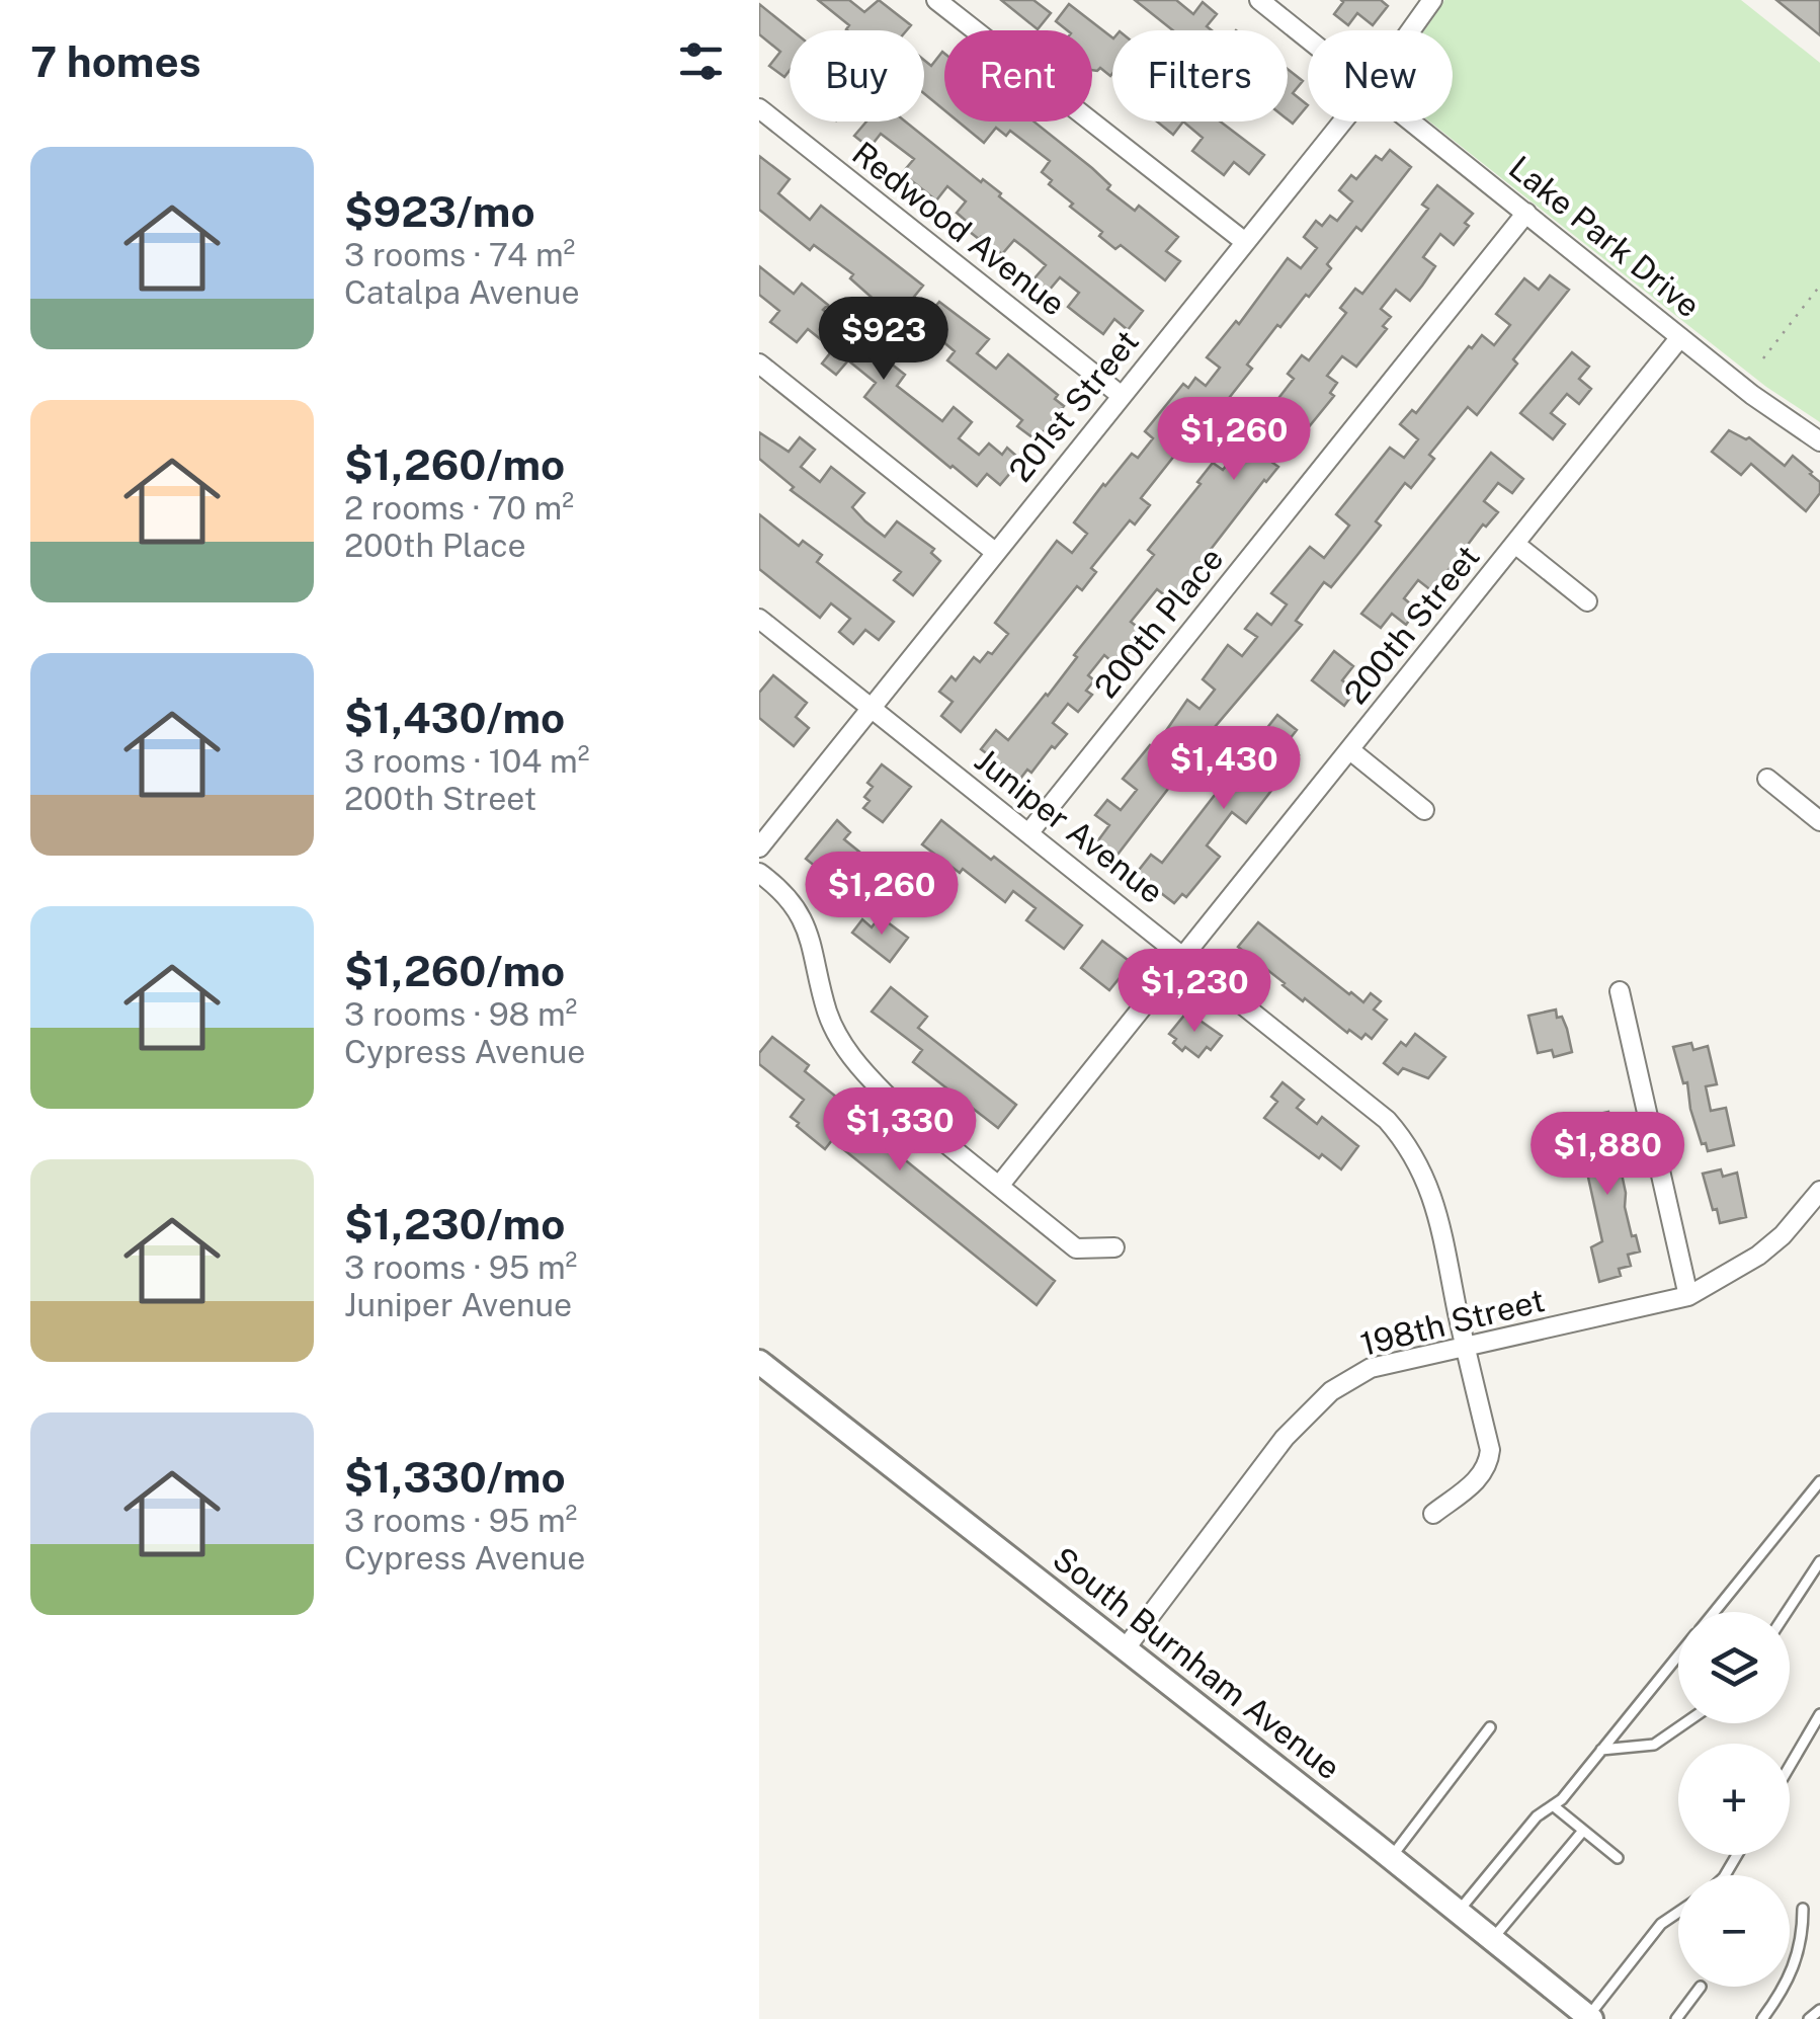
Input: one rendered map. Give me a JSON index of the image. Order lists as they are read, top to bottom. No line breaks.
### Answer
{"streets":{"main road":["South Burnham Avenue"],"street":["Redwood Avenue","Lake Park Drive","201st Street","200th Place","200th Street","Juniper Avenue","198th Street"]},"crossings":[["Redwood Avenue","201st Street"],["Lake Park Drive","200th Place"],["Lake Park Drive","200th Street"],["201st Street","Juniper Avenue"],["200th Place","Juniper Avenue"],["200th Street","Juniper Avenue"],["Juniper Avenue","198th Street"],["198th Street","South Burnham Avenue"]],"page":{"heading":"7 homes","chip":["Buy","Rent","Filters","New"],"list":[{"name":"$923/mo","note":"3 rooms · 74 m² · Catalpa Avenue"},{"name":"$1,260/mo","note":"2 rooms · 70 m² · 200th Place"},{"name":"$1,430/mo","note":"3 rooms · 104 m² · 200th Street"},{"name":"$1,260/mo","note":"3 rooms · 98 m² · Cypress Avenue"},{"name":"$1,230/mo","note":"3 rooms · 95 m² · Juniper Avenue"},{"name":"$1,330/mo","note":"3 rooms · 95 m² · Cypress Avenue"}],"price":["$923","$1,260","$1,430","$1,260","$1,230","$1,330","$1,880"],"map_buttons":["+","−"]}}
